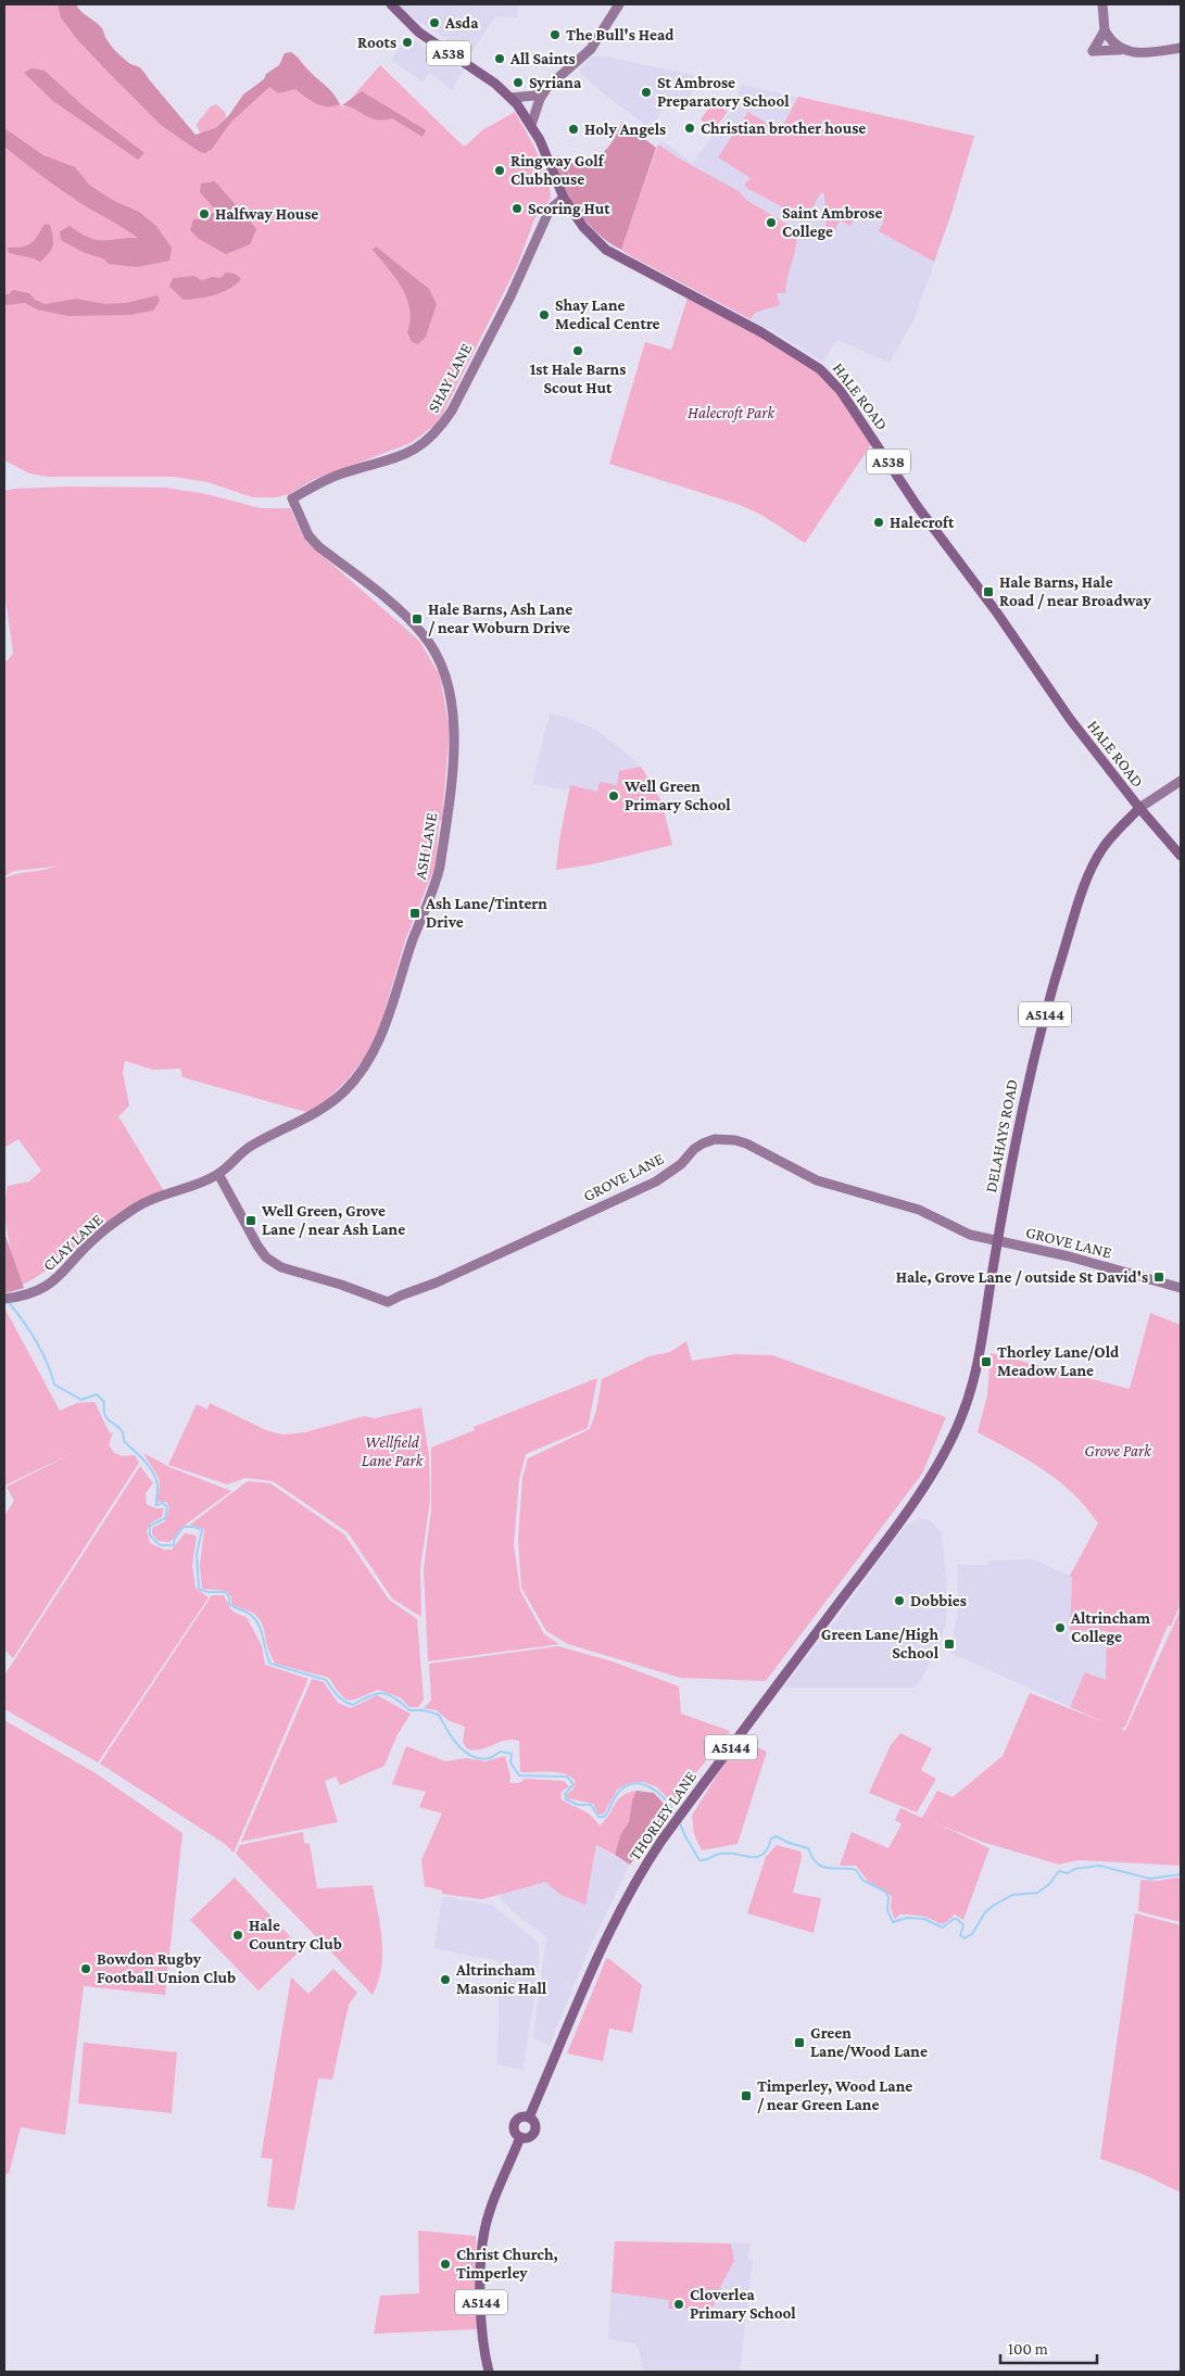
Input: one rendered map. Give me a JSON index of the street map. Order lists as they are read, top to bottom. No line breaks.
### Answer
{"streets":{"main road":["A538","HALE ROAD","A5144","DELAHAYS ROAD","THORLEY LANE"],"street":["SHAY LANE","ASH LANE","GROVE LANE","CLAY LANE"]},"crossings":[["SHAY LANE","HALE ROAD"],["SHAY LANE","ASH LANE"],["HALE ROAD","DELAHAYS ROAD"],["ASH LANE","GROVE LANE"],["ASH LANE","CLAY LANE"],["A5144","THORLEY LANE"],["DELAHAYS ROAD","GROVE LANE"],["DELAHAYS ROAD","THORLEY LANE"],["GROVE LANE","CLAY LANE"]],"parks":["Halecroft Park","Wellfield Lane Park","Grove Park"],"places":{"other":["Asda","The Bull's Head","Roots","All Saints","Syriana","St Ambrose Preparatory School","Christian brother house","Holy Angels","Ringway Golf Clubhouse","Scoring Hut","Halfway House","Saint Ambrose College","Shay Lane Medical Centre","1st Hale Barns Scout Hut","Halecroft","Well Green Primary School","Dobbies","Altrincham College","Hale Country Club","Bowdon Rugby Football Union Club","Altrincham Masonic Hall","Christ Church, Timperley","Cloverlea Primary School"],"transit":["Hale Barns, Hale Road / near Broadway","Hale Barns, Ash Lane / near Woburn Drive","Ash Lane/Tintern Drive","Well Green, Grove Lane / near Ash Lane","Hale, Grove Lane / outside St David's","Thorley Lane/Old Meadow Lane","Green Lane/High School","Green Lane/Wood Lane","Timperley, Wood Lane / near Green Lane"]},"scale_bar":"100 m"}
